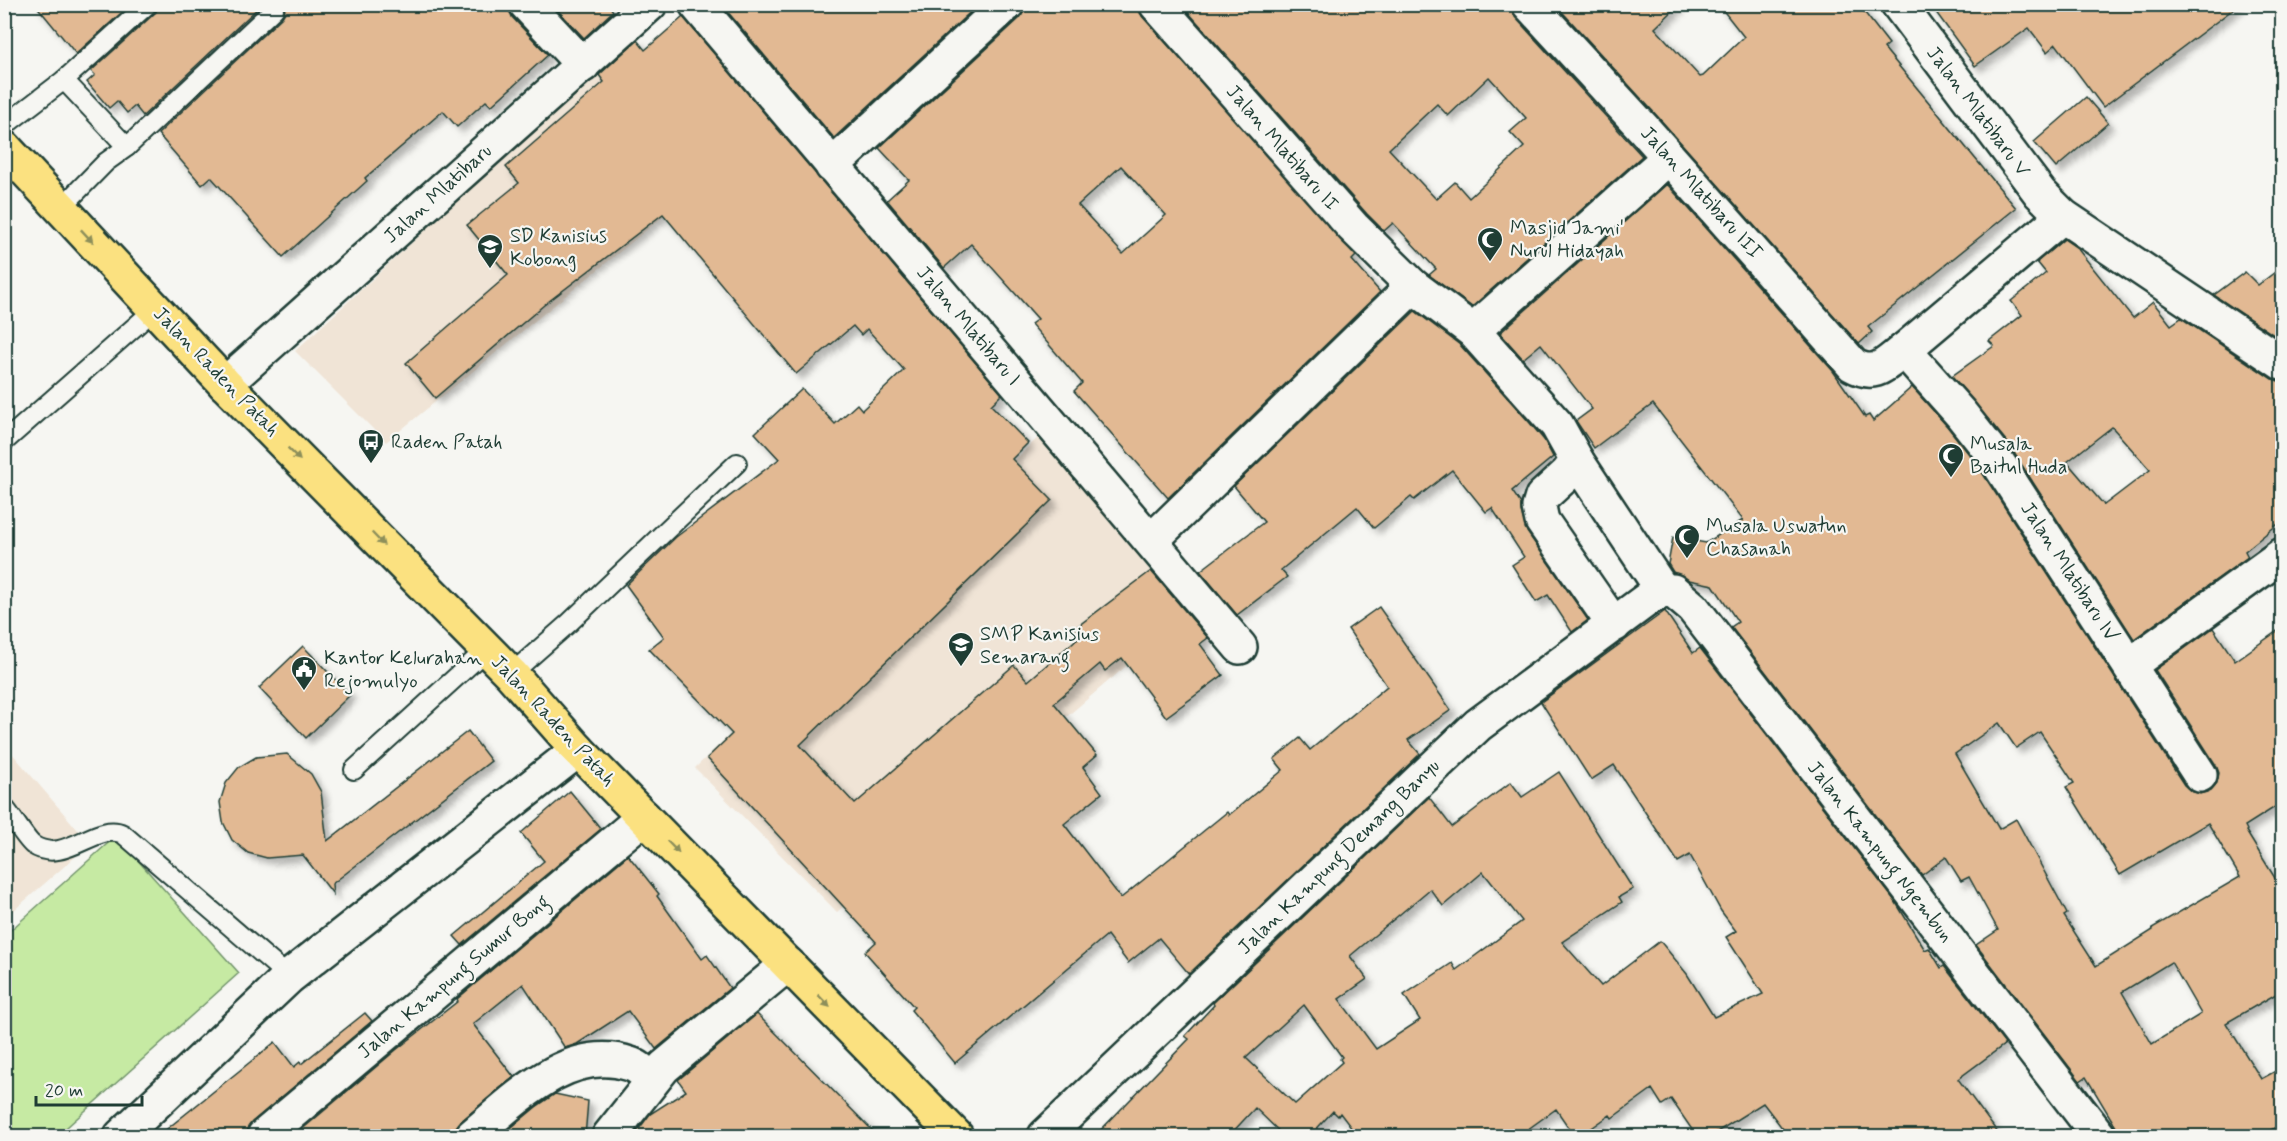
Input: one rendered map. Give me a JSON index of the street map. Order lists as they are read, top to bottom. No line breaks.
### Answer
{"streets":{"highway":["Jalan Raden Patah"],"street":["Jalan Mlatibaru V","Jalan Mlatibaru II","Jalan Mlatibaru III","Jalan Mlatibaru","Jalan Mlatibaru I","Jalan Mlatibaru IV","Jalan Kampung Ngembun","Jalan Kampung Demang Banyu","Jalan Kampung Sumur Bong"]},"crossings":[["Jalan Mlatibaru II","Jalan Kampung Ngembun"],["Jalan Mlatibaru II","Jalan Kampung Demang Banyu"],["Jalan Mlatibaru III","Jalan Mlatibaru IV"],["Jalan Mlatibaru","Jalan Raden Patah"],["Jalan Raden Patah","Jalan Kampung Sumur Bong"],["Jalan Kampung Ngembun","Jalan Kampung Demang Banyu"]],"one_way":["Jalan Raden Patah"],"places":{"mosque":["Masjid Jami' Nurul Hidayah","Musala Baitul Huda","Musala Uswatun Chasanah"],"school or university":["SD Kanisius Kobong","SMP Kanisius Semarang"],"bus stop":["Raden Patah"],"public building":["Kantor Kelurahan Rejomulyo"]},"scale_bar":"20 m"}
